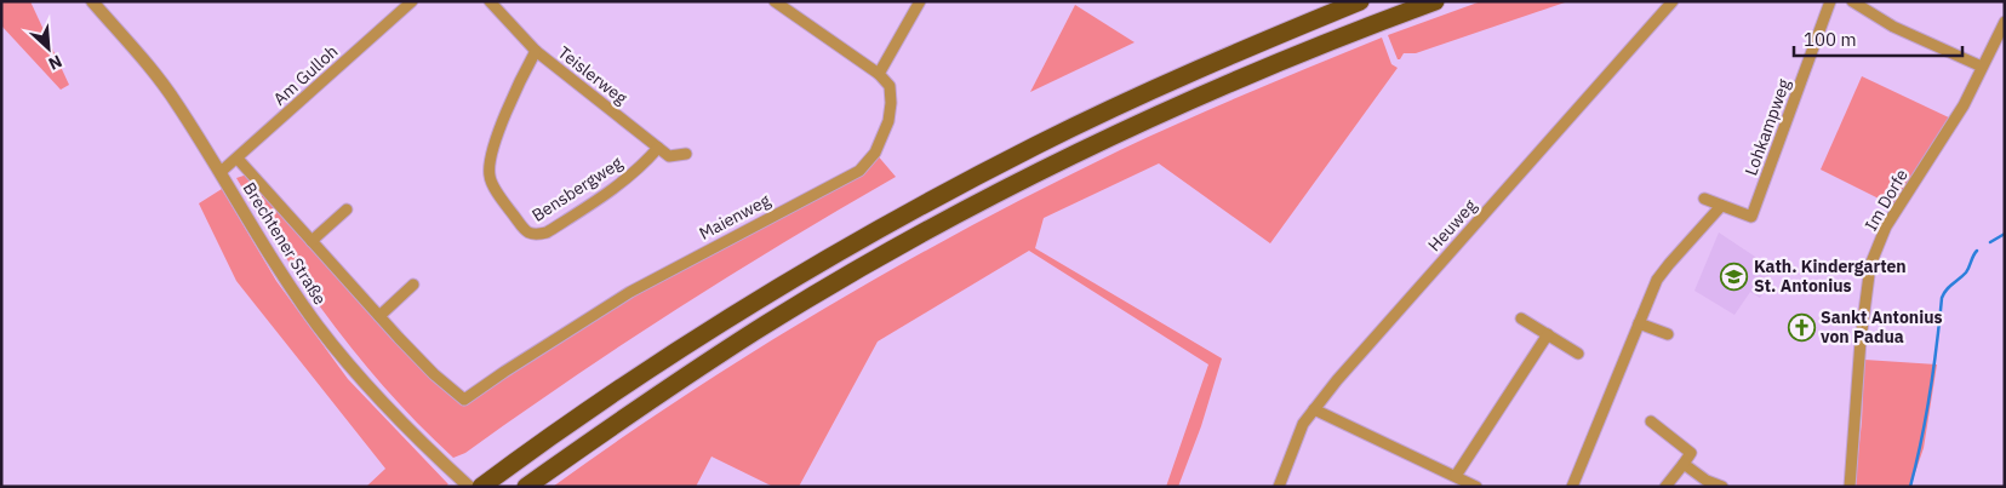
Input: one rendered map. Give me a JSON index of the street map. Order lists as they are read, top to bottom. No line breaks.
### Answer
{"streets":{"street":["Am Gulloh","Teislerweg","Lohkampweg","Bensbergweg","Im Dorfe","Maienweg","Heuweg","Brechtener Straße"]},"crossings":[["Am Gulloh","Brechtener Straße"],["Teislerweg","Bensbergweg"],["Maienweg","Brechtener Straße"]],"places":{"school or university":["Kath. Kindergarten St. Antonius"],"church":["Sankt Antonius von Padua"]},"scale_bar":"100 m","north":"bottom right"}
